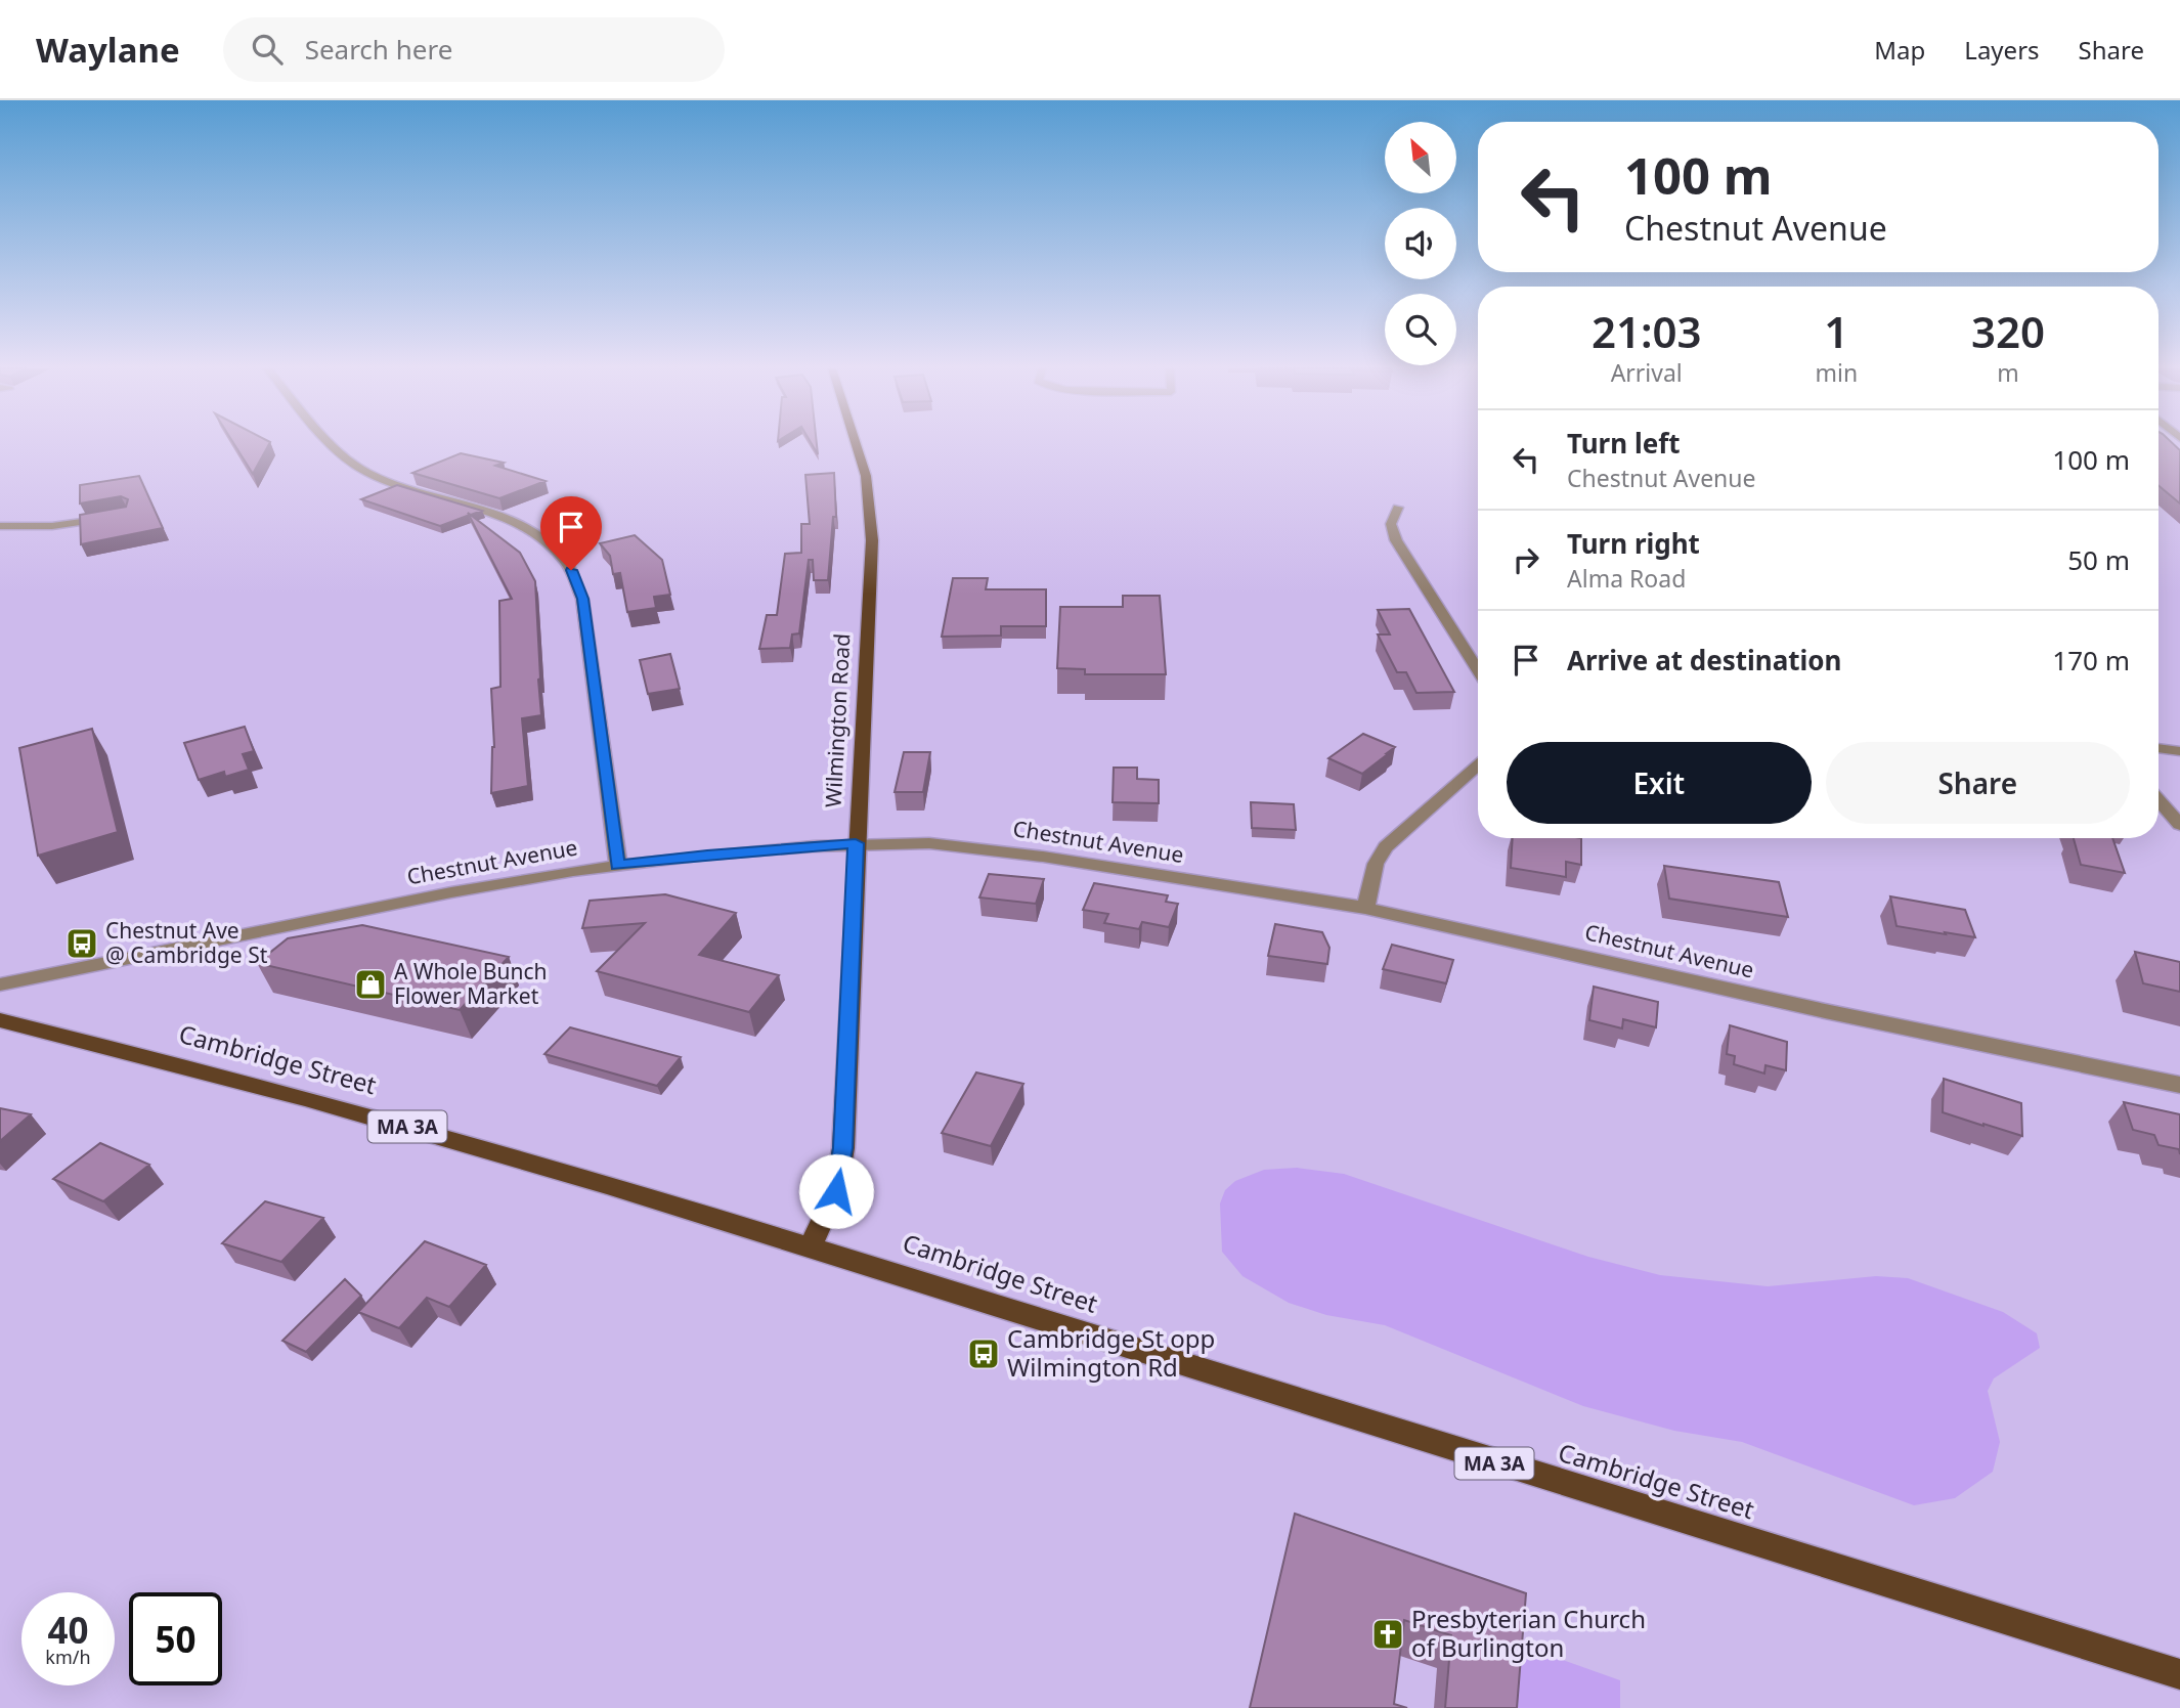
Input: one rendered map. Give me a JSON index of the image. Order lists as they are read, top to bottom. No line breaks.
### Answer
{"streets":{"main road":["Wilmington Road","Cambridge Street","MA 3A"],"street":["Chestnut Avenue"]},"crossings":[["Wilmington Road","Chestnut Avenue"],["Wilmington Road","Cambridge Street"]],"places":{"bus stop":["Chestnut Ave @ Cambridge St","Cambridge St opp Wilmington Rd"],"shop":["A Whole Bunch Flower Market"],"church":["Presbyterian Church of Burlington"]},"north":"top left","page":{"header":"Waylane","search":"Search here","nav":["Map","Layers","Share"],"turn":["100 m","Chestnut Avenue"],"eta":["21:03","Arrival","1","min","320","m"],"list":[{"name":"Turn left","note":"Chestnut Avenue","value":"100 m"},{"name":"Turn right","note":"Alma Road","value":"50 m"},{"name":"Arrive at destination","value":"170 m"}],"buttons":["Exit","Share"],"speed":"40 km/h","limit":"50"}}
